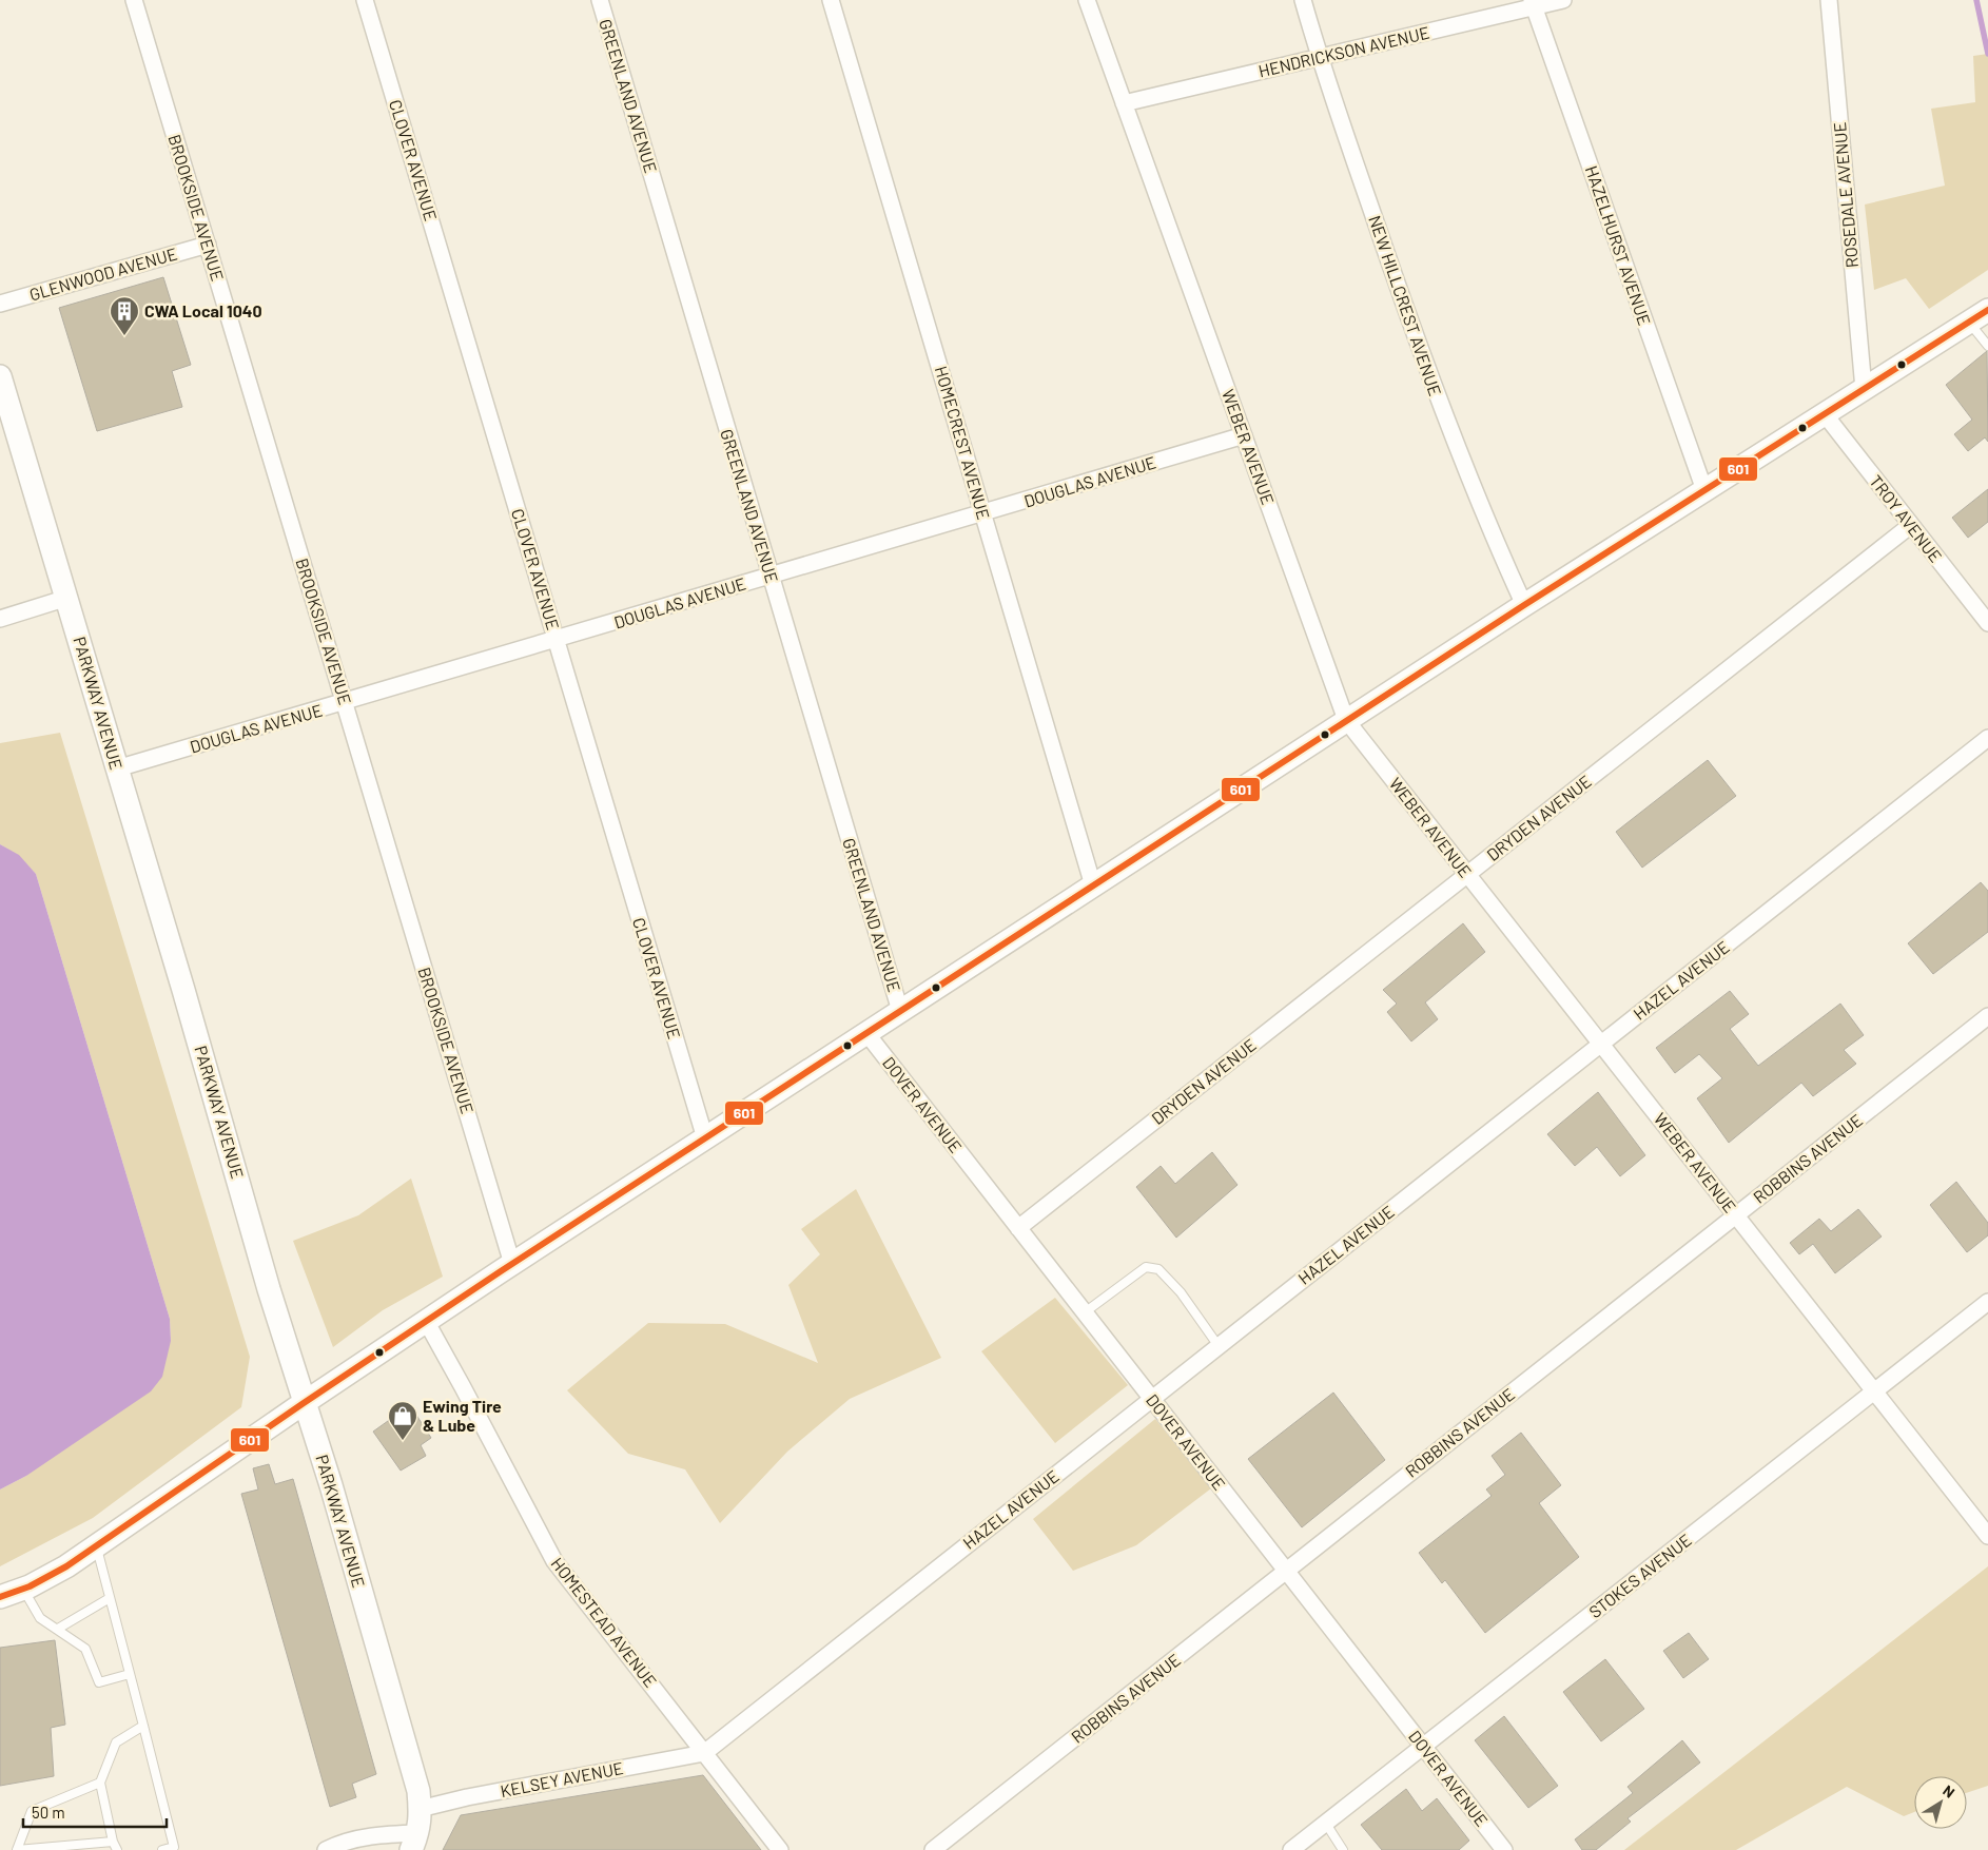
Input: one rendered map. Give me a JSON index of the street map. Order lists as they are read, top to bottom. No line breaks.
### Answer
{"streets":{"street":["HENDRICKSON AVENUE","GREENLAND AVENUE","CLOVER AVENUE","ROSEDALE AVENUE","BROOKSIDE AVENUE","HAZELHURST AVENUE","GLENWOOD AVENUE","NEW HILLCREST AVENUE","HOMECREST AVENUE","WEBER AVENUE","DOUGLAS AVENUE","TROY AVENUE","PARKWAY AVENUE","DRYDEN AVENUE","HAZEL AVENUE","DOVER AVENUE","ROBBINS AVENUE","STOKES AVENUE","HOMESTEAD AVENUE","KELSEY AVENUE"]},"crossings":[["HENDRICKSON AVENUE","HAZELHURST AVENUE"],["HENDRICKSON AVENUE","NEW HILLCREST AVENUE"],["HENDRICKSON AVENUE","WEBER AVENUE"],["GREENLAND AVENUE","DOUGLAS AVENUE"],["CLOVER AVENUE","DOUGLAS AVENUE"],["BROOKSIDE AVENUE","GLENWOOD AVENUE"],["BROOKSIDE AVENUE","DOUGLAS AVENUE"],["HOMECREST AVENUE","DOUGLAS AVENUE"],["WEBER AVENUE","DOUGLAS AVENUE"],["WEBER AVENUE","DRYDEN AVENUE"],["WEBER AVENUE","HAZEL AVENUE"],["WEBER AVENUE","ROBBINS AVENUE"],["WEBER AVENUE","STOKES AVENUE"],["DOUGLAS AVENUE","PARKWAY AVENUE"],["TROY AVENUE","DRYDEN AVENUE"],["PARKWAY AVENUE","KELSEY AVENUE"],["DRYDEN AVENUE","DOVER AVENUE"],["HAZEL AVENUE","DOVER AVENUE"],["HAZEL AVENUE","HOMESTEAD AVENUE"],["HAZEL AVENUE","KELSEY AVENUE"],["DOVER AVENUE","ROBBINS AVENUE"],["DOVER AVENUE","STOKES AVENUE"],["HOMESTEAD AVENUE","KELSEY AVENUE"]],"places":{"building":["CWA Local 1040"],"shop":["Ewing Tire & Lube"]},"lines":["transit line 601"],"scale_bar":"50 m","north":"top right"}
